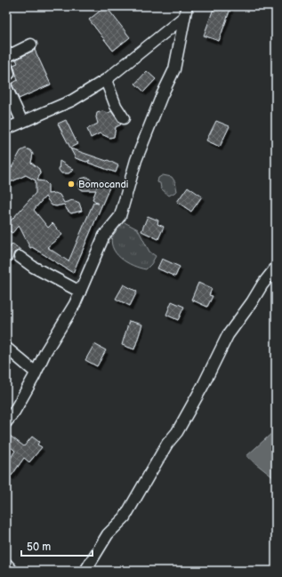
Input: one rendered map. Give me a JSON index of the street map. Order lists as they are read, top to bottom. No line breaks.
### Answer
{"places":["Bomocandi"],"scale_bar":"50 m"}
